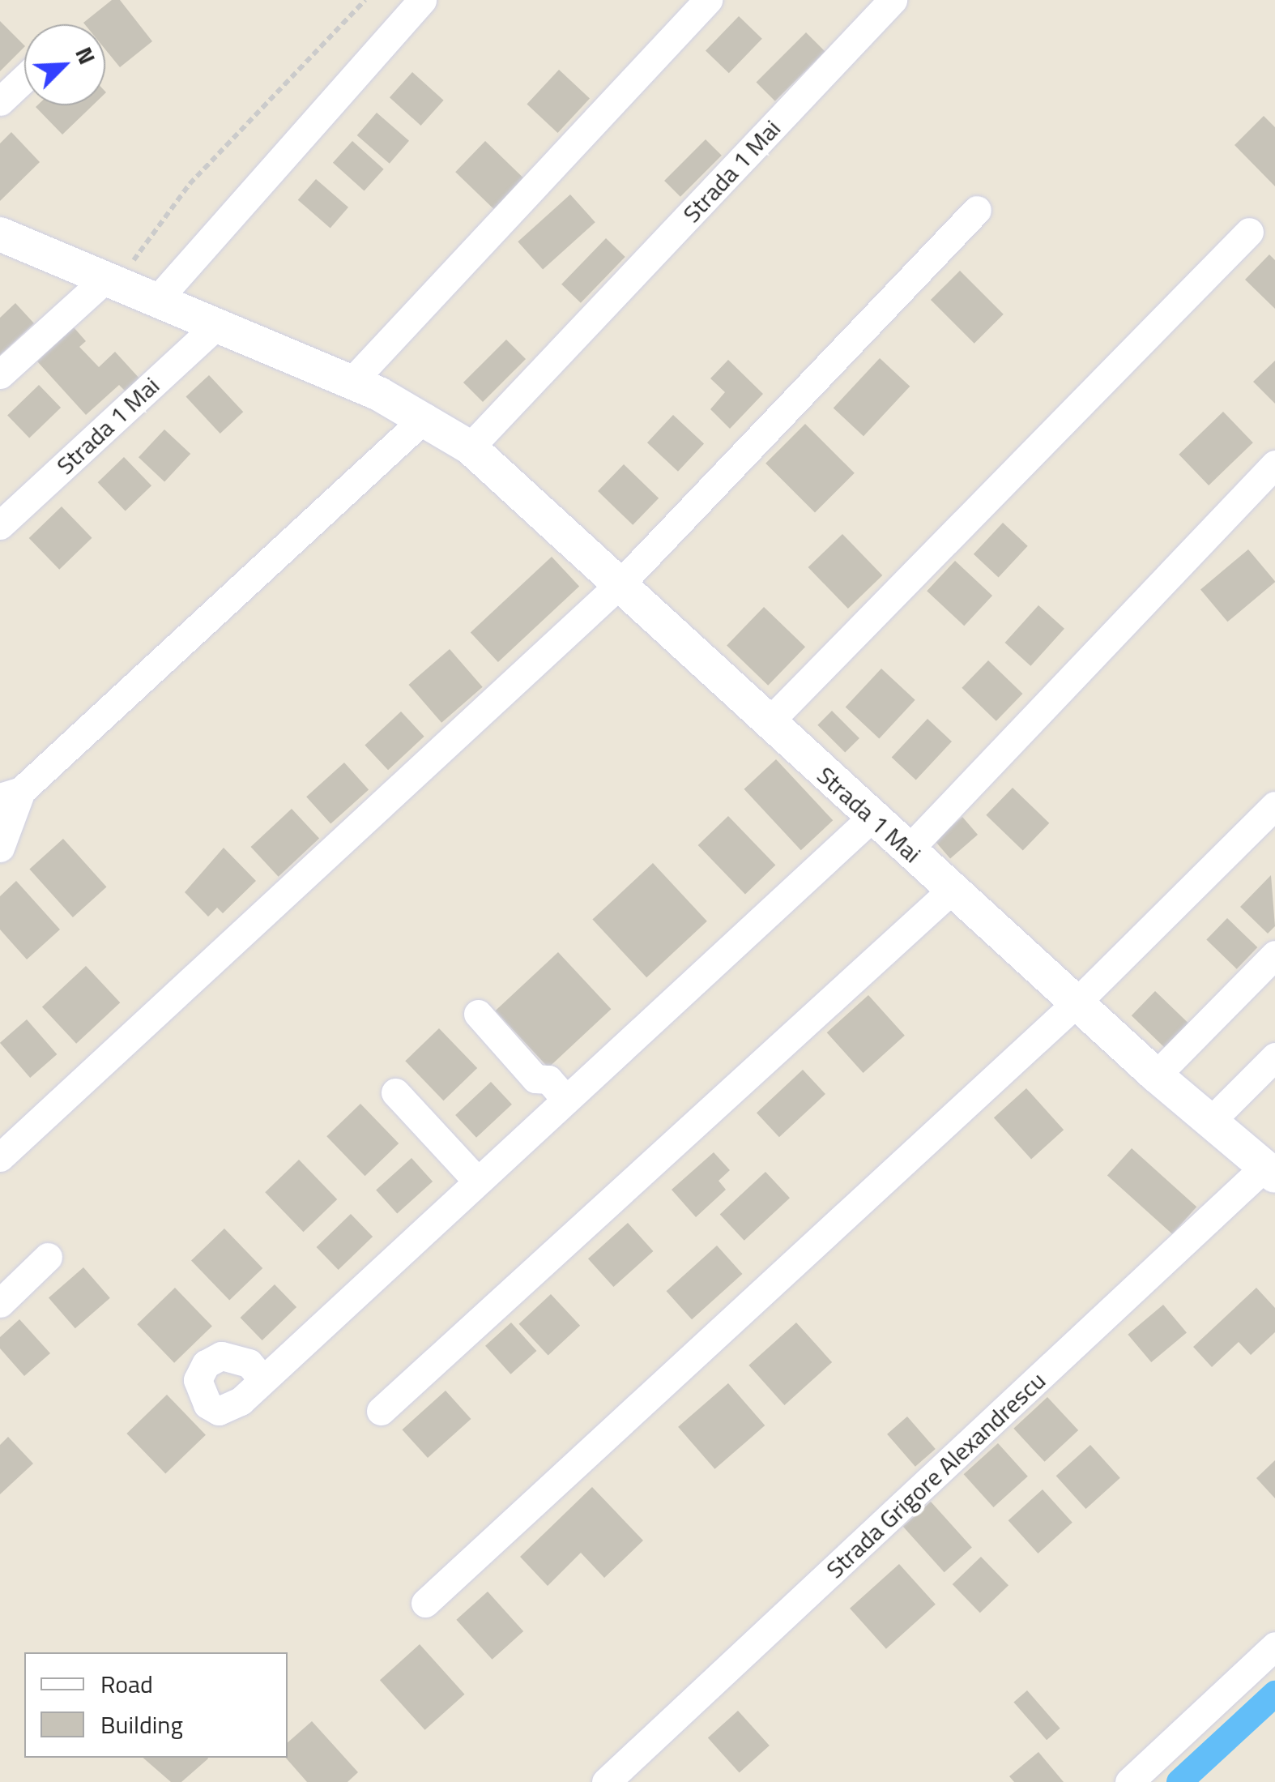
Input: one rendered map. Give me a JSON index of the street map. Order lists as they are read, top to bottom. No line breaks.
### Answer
{"streets":{"street":["Strada 1 Mai","Strada Grigore Alexandrescu"]},"crossings":[["Strada 1 Mai","Strada Grigore Alexandrescu"]],"legend":["Road","Building"],"north":"top right"}
